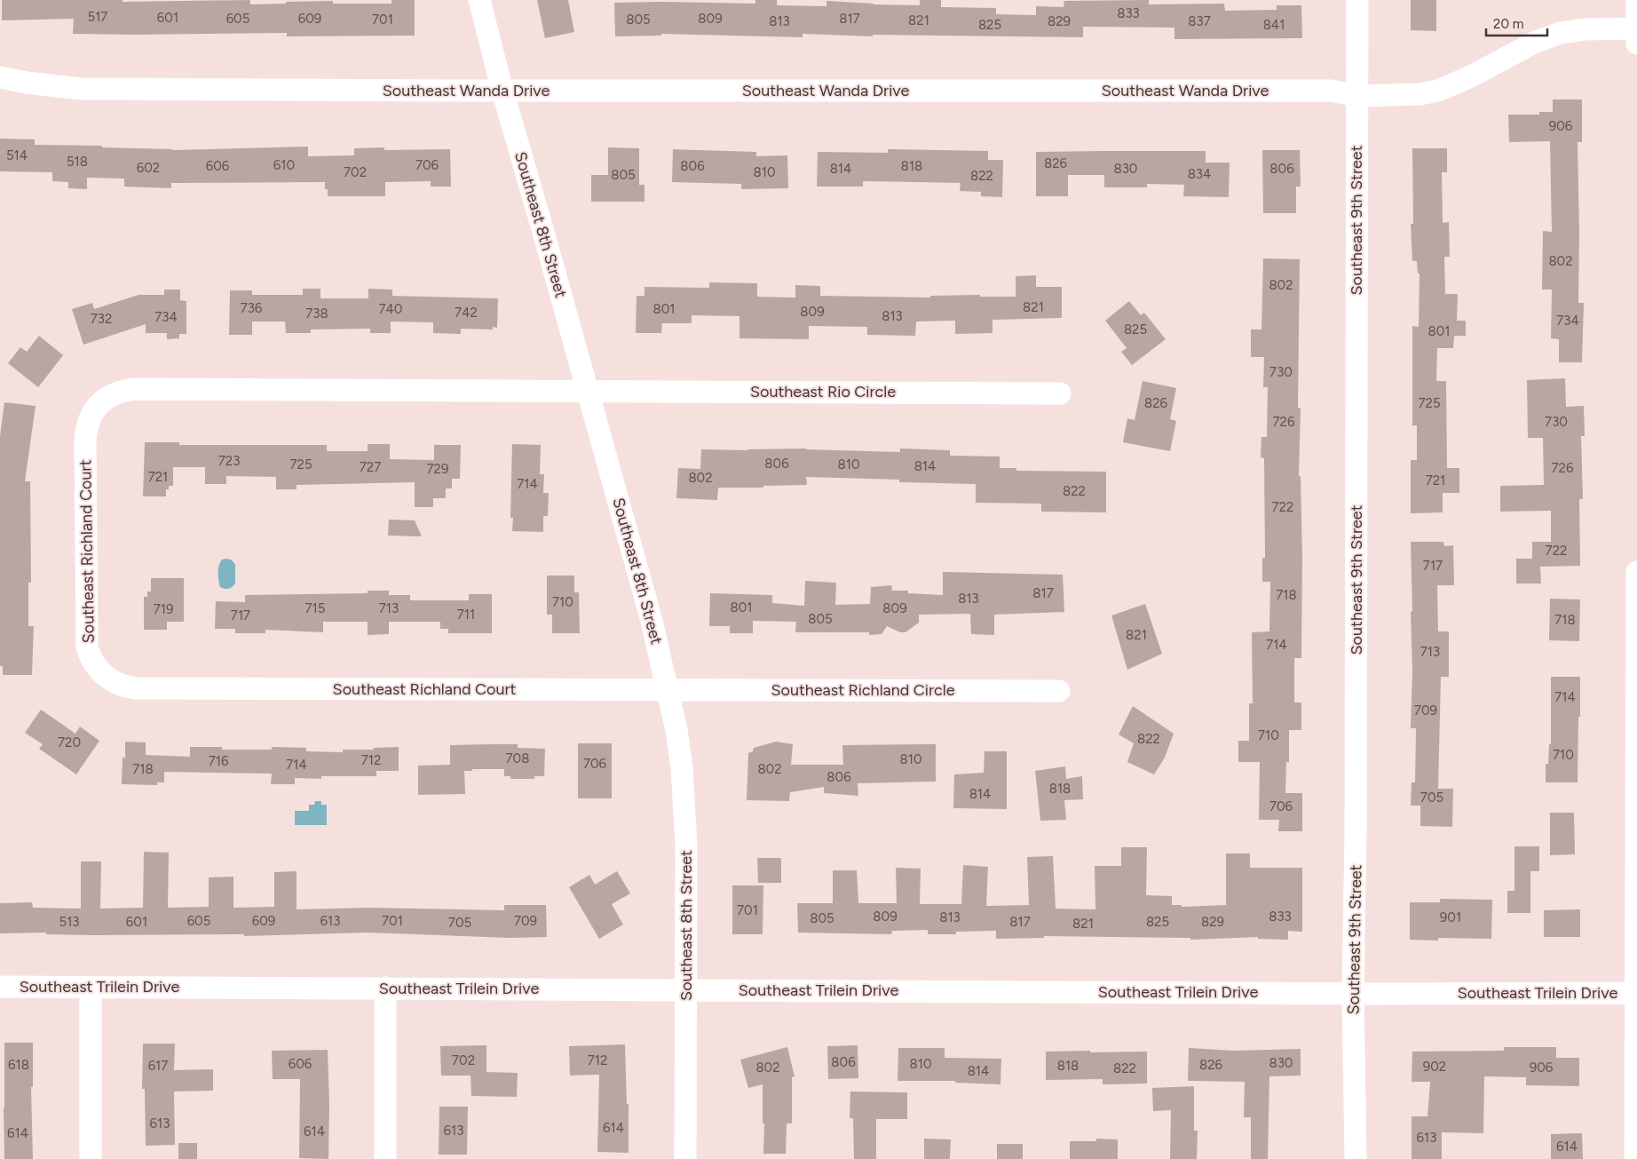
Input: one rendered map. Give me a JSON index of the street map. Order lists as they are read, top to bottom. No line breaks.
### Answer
{"streets":{"street":["Southeast Wanda Drive","Southeast 9th Street","Southeast 8th Street","Southeast Rio Circle","Southeast Richland Court","Southeast Richland Circle","Southeast Trilein Drive"]},"crossings":[["Southeast Wanda Drive","Southeast 9th Street"],["Southeast Wanda Drive","Southeast 8th Street"],["Southeast 9th Street","Southeast Trilein Drive"],["Southeast 8th Street","Southeast Rio Circle"],["Southeast 8th Street","Southeast Richland Court"],["Southeast 8th Street","Southeast Richland Circle"],["Southeast 8th Street","Southeast Trilein Drive"],["Southeast Rio Circle","Southeast Richland Court"],["Southeast Richland Court","Southeast Richland Circle"]],"house_numbers":["833","517","601","605","609","809","817","701","805","821","813","829","837","825","841","906","514","518","826","610","706","606","806","818","602","814","830","806","702","810","834","805","822","802","802","821","736","740","801","809","742","738","813","734","732","734","825","801","730","826","725","726","730","723","806","725","810","814","727","726","729","721","802","721","714","822","722","722","717","817","718","813","710","801","715","713","809","719","711","717","805","718","821","714","713","714","709","710","822","720","710","708","810","712","716","706","714","718","802","806","818","814","705","706","701","809","833","813","901","805","605","609","613","701","709","513","601","817","825","829","705","821","702","712","806","830","606","810","618","826","617","818","902","802","906","822","814","613","614","613","614","614","613","614"],"scale_bar":"20 m"}
